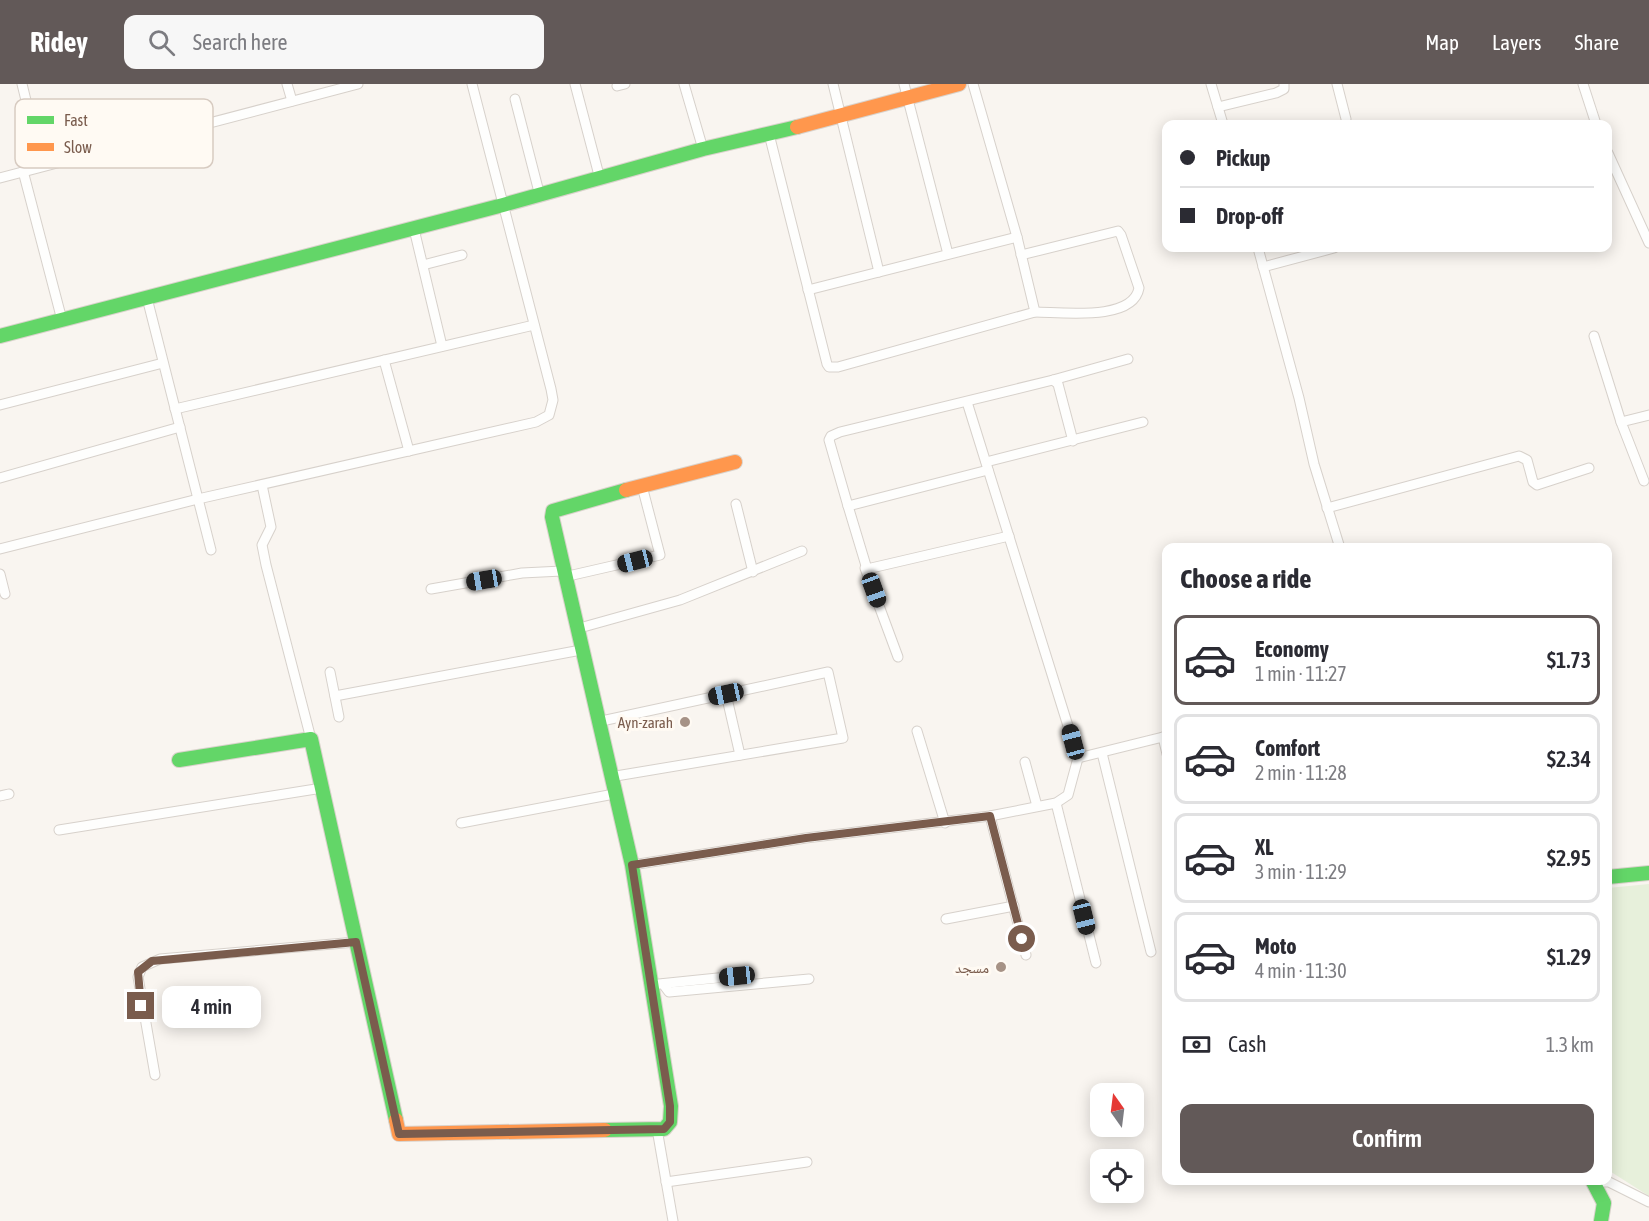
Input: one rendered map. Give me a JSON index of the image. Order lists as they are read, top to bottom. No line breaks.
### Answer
{"places":["Ayn-zarah","مسجد"],"legend":["Fast","Slow"],"north":"top","page":{"header":"Ridey","search":"Search here","nav":["Map","Layers","Share"],"banner":["Pickup","Drop-off"],"heading":"Choose a ride","list":[{"name":"Economy","note":"1 min · 11:27","value":"$1.73"},{"name":"Comfort","note":"2 min · 11:28","value":"$2.34"},{"name":"XL","note":"3 min · 11:29","value":"$2.95"},{"name":"Moto","note":"4 min · 11:30","value":"$1.29"}],"bubble":"4 min","pay":["Cash","1.3 km"],"buttons":"Confirm"}}
